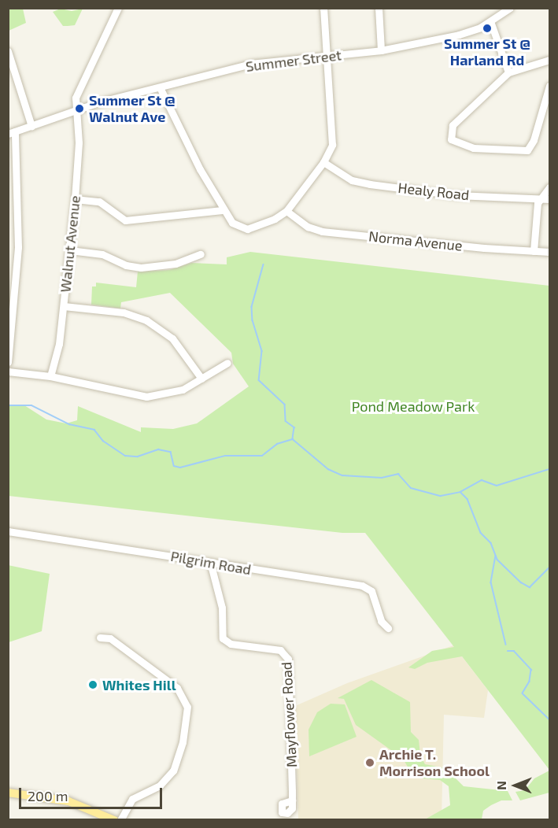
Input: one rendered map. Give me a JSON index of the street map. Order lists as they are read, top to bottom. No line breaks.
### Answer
{"streets":{"street":["Summer Street","Healy Road","Norma Avenue","Walnut Avenue","Pilgrim Road","Mayflower Road"]},"crossings":[["Summer Street","Walnut Avenue"],["Pilgrim Road","Mayflower Road"]],"parks":["Pond Meadow Park"],"places":["Summer St @ Harland Rd","Summer St @ Walnut Ave","Whites Hill","Archie T. Morrison School"],"scale_bar":"200 m","north":"left"}
